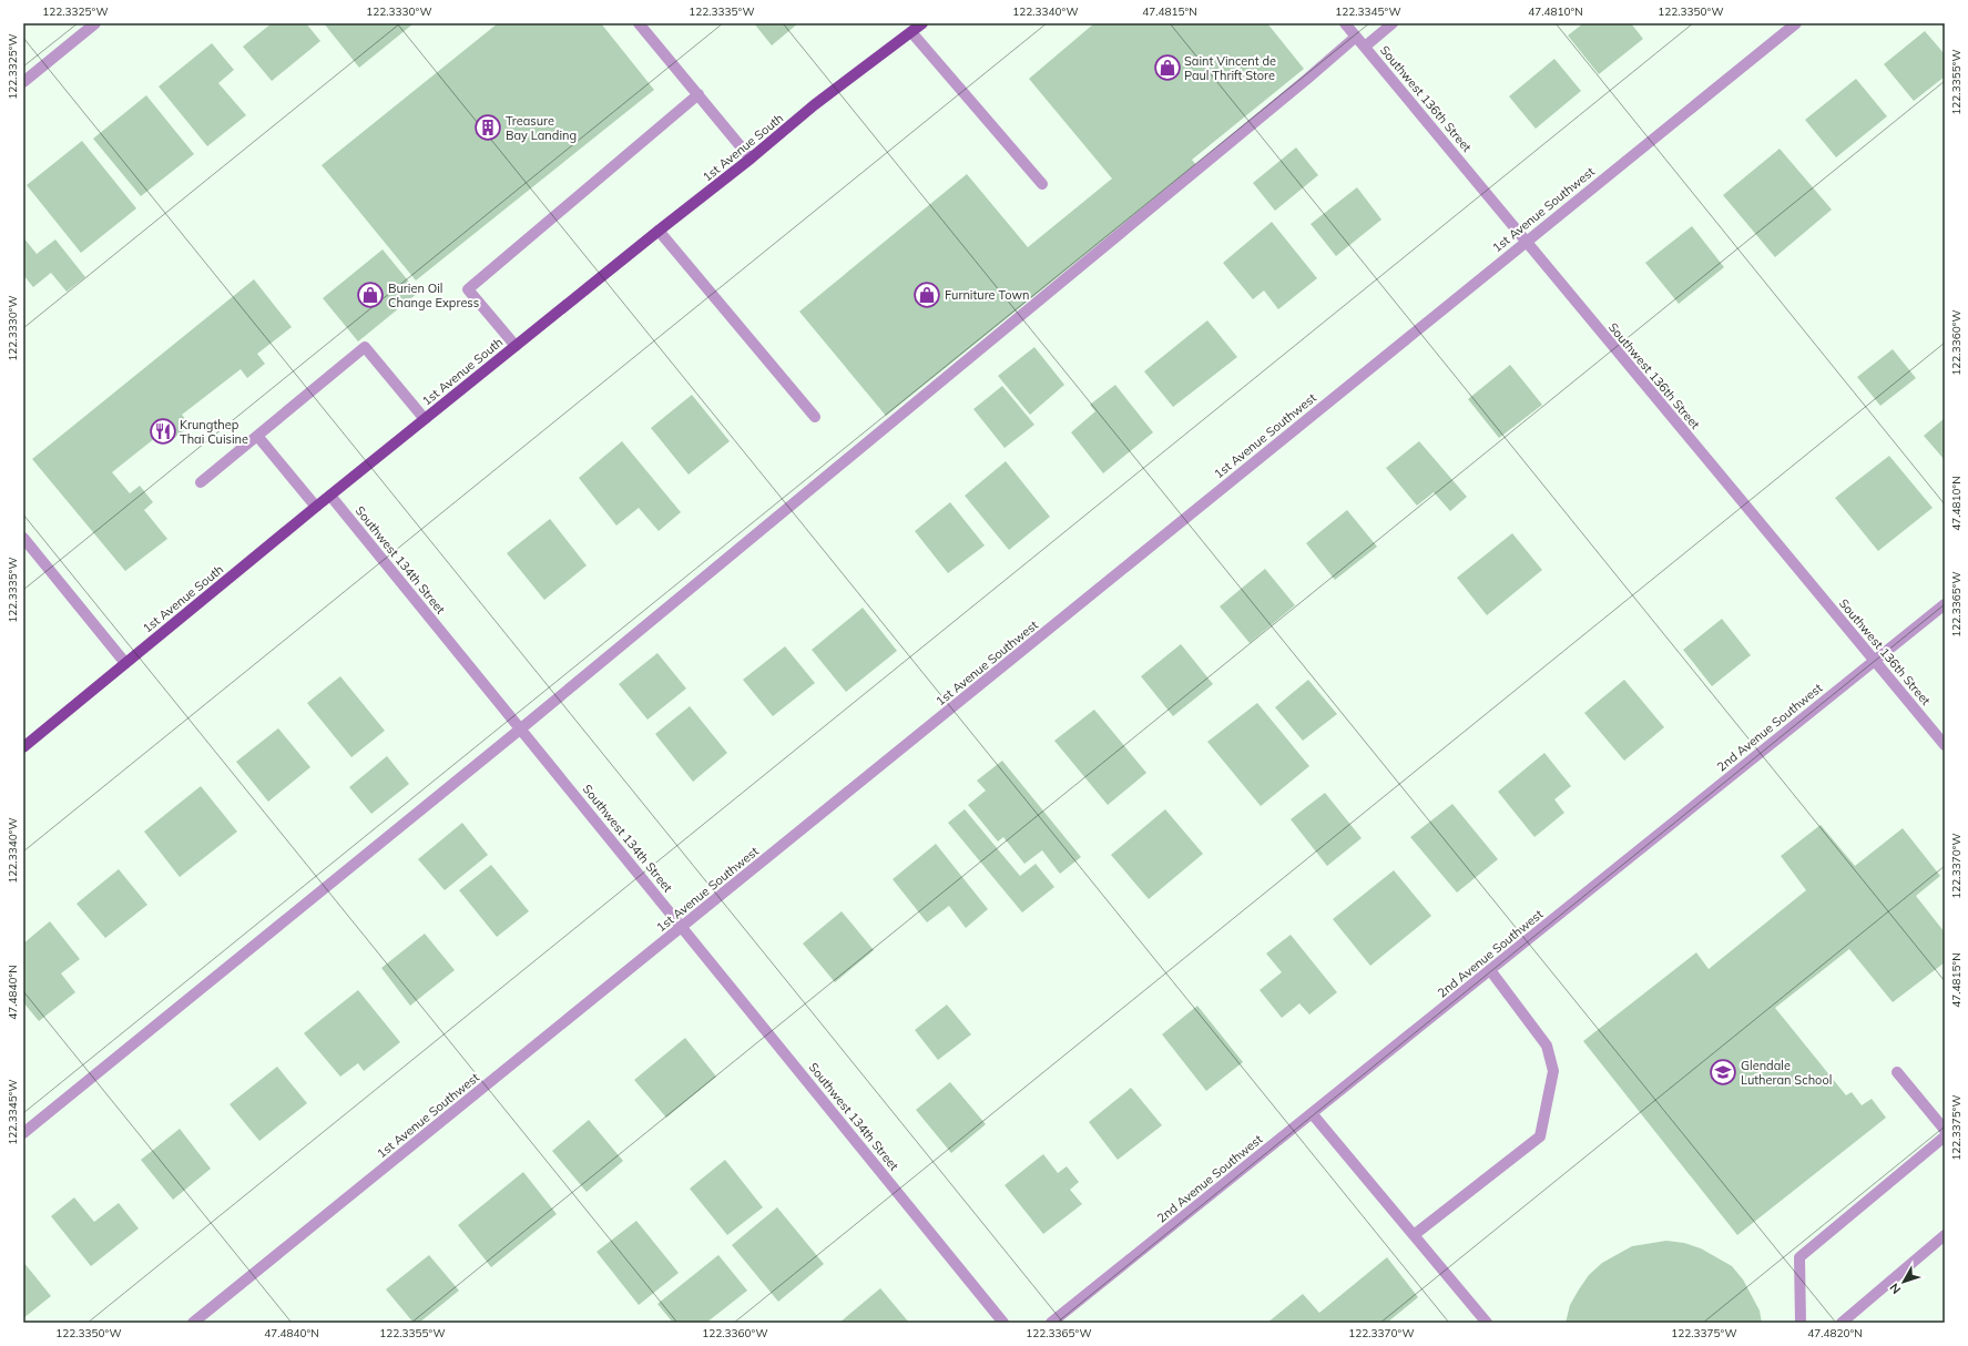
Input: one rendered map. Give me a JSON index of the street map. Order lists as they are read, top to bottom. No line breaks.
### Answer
{"streets":{"main road":["1st Avenue South"],"street":["Southwest 136th Street","1st Avenue Southwest","Southwest 134th Street","2nd Avenue Southwest"]},"crossings":[["Southwest 136th Street","1st Avenue Southwest"],["Southwest 136th Street","2nd Avenue Southwest"],["1st Avenue South","Southwest 134th Street"],["1st Avenue Southwest","Southwest 134th Street"]],"places":{"shop":["Saint Vincent de Paul Thrift Store","Burien Oil Change Express","Furniture Town"],"building":["Treasure Bay Landing"],"restaurant":["Krungthep Thai Cuisine"],"school or university":["Glendale Lutheran School"]},"north":"bottom left","coordinates":["122.3325°W","122.3330°W","122.3335°W","122.3340°W","47.4815°N","122.3345°W","47.4810°N","122.3350°W","122.3355°W","122.3360°W","122.3365°W","122.3370°W","47.4840°N","122.3375°W","47.4820°N"]}
